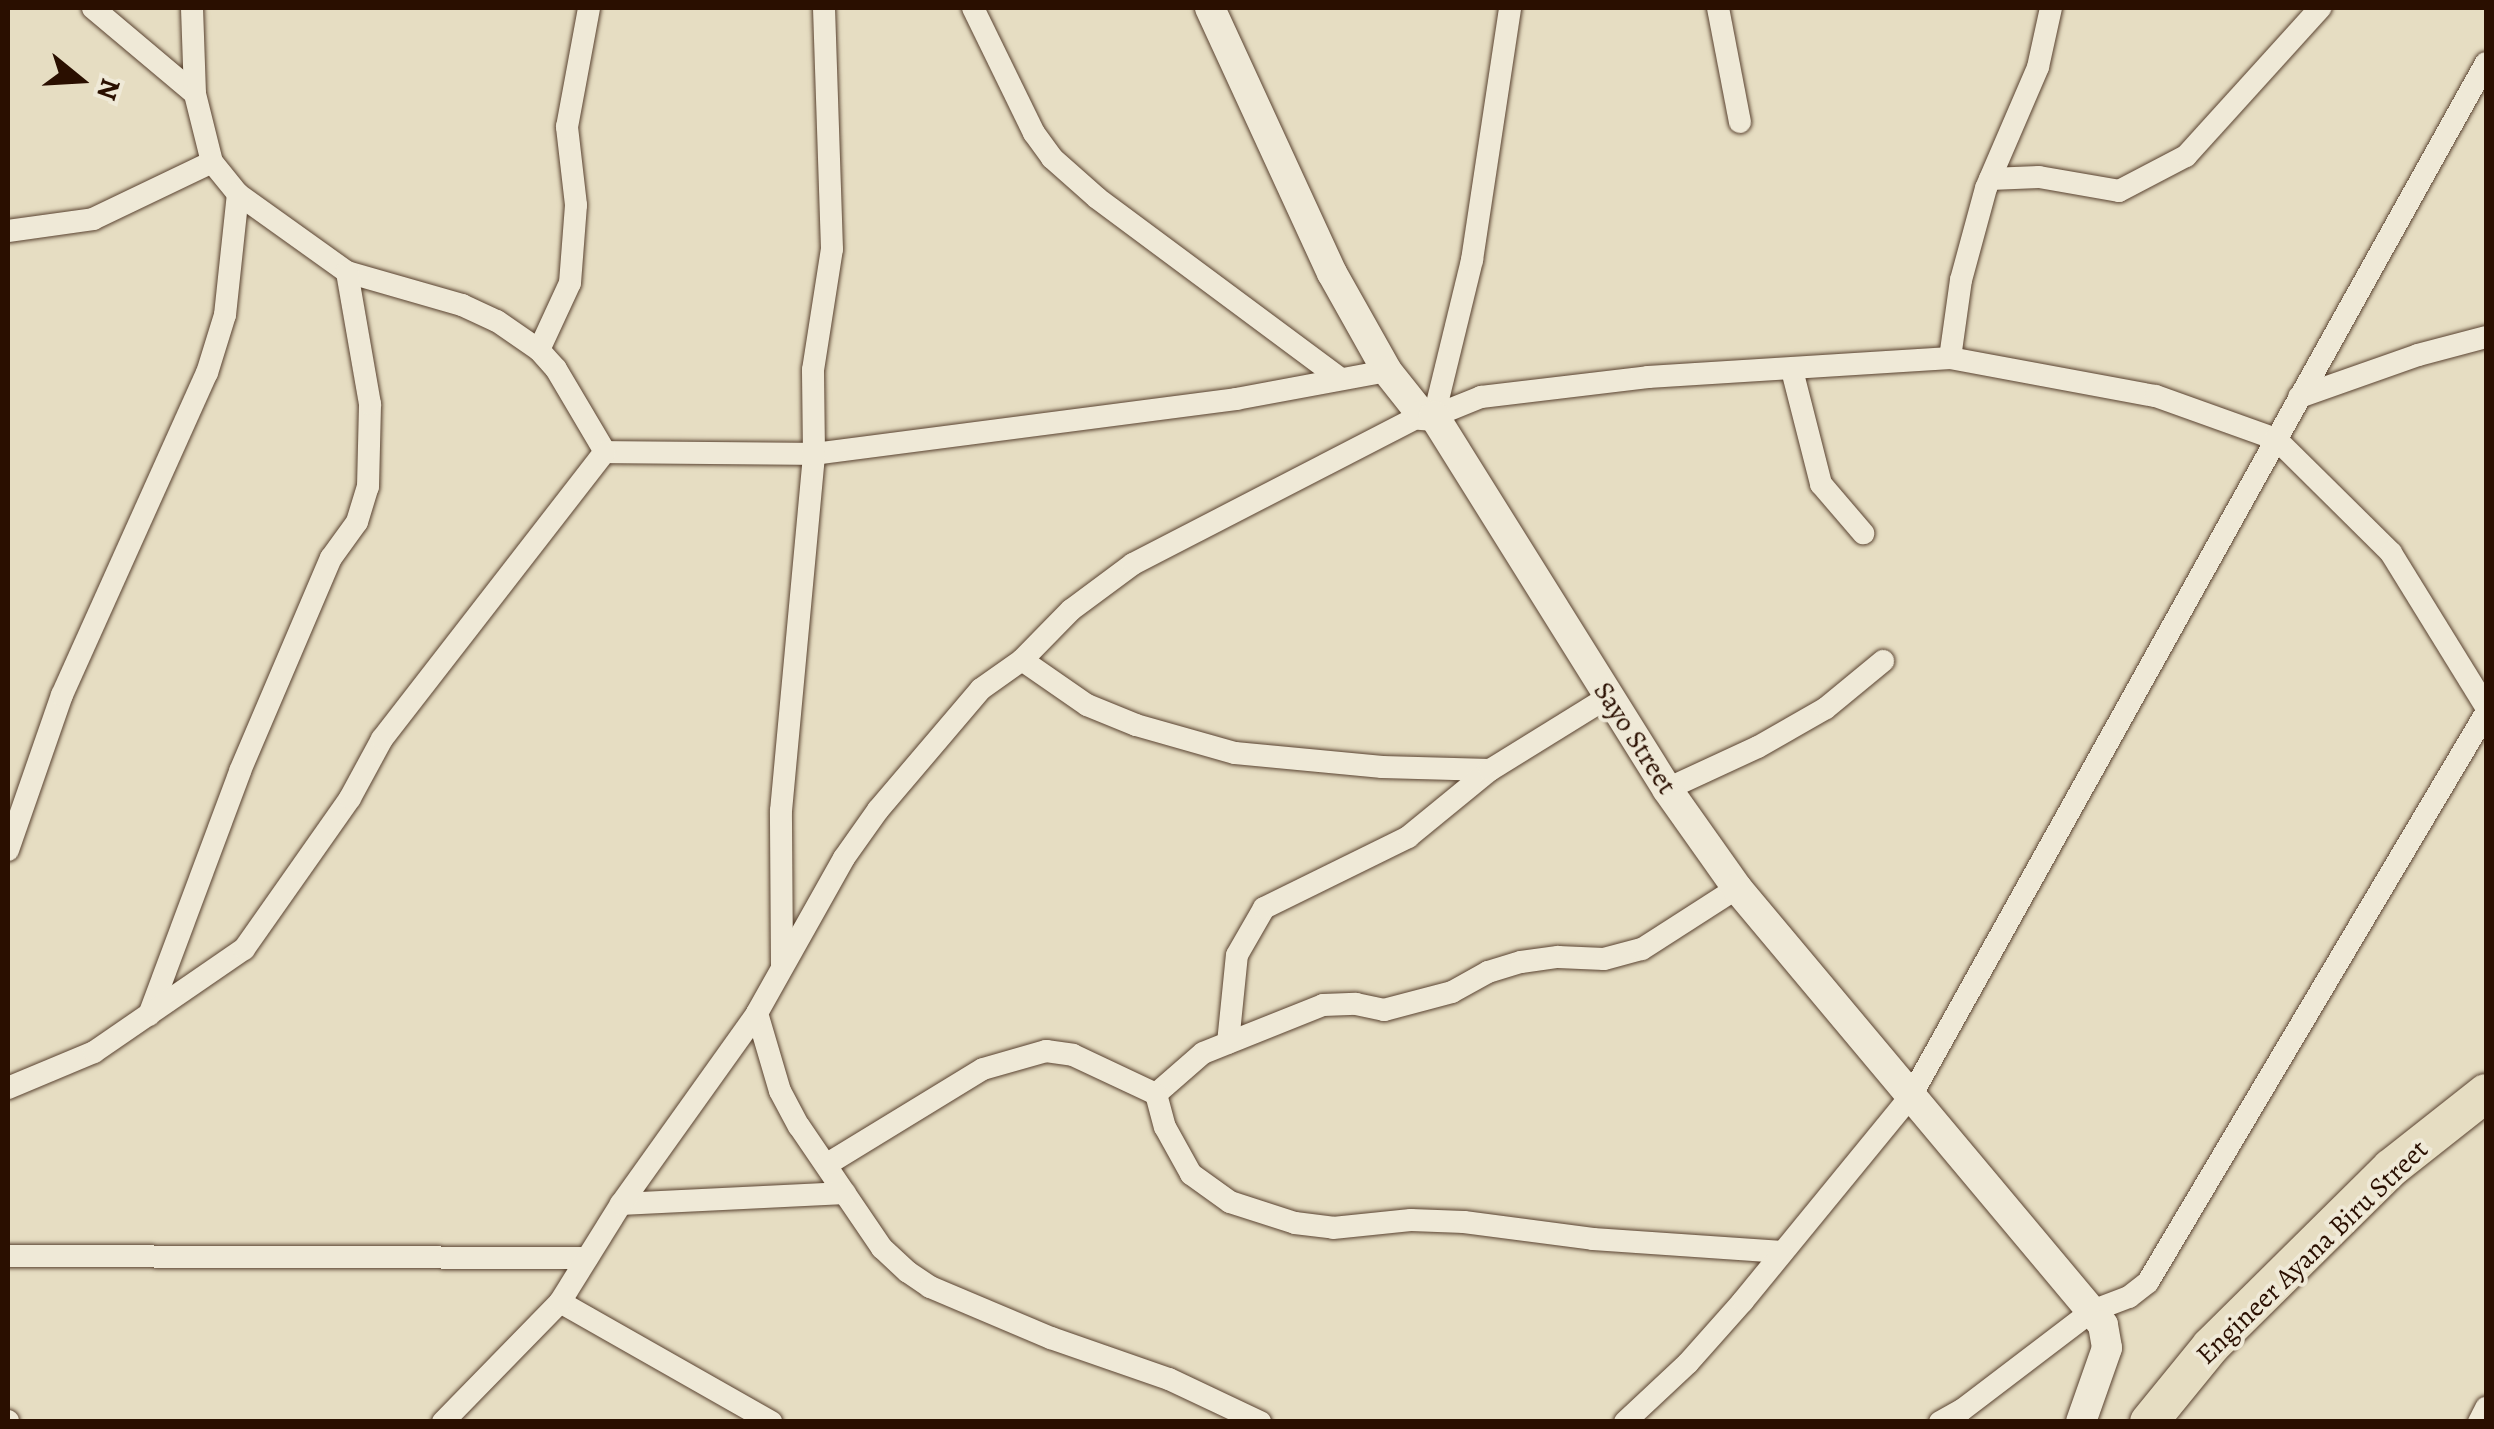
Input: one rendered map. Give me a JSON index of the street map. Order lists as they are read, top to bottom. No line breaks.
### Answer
{"streets":{"main road":["Engineer Ayana Biru Street"],"street":["Sayo Street"]},"north":"right"}
